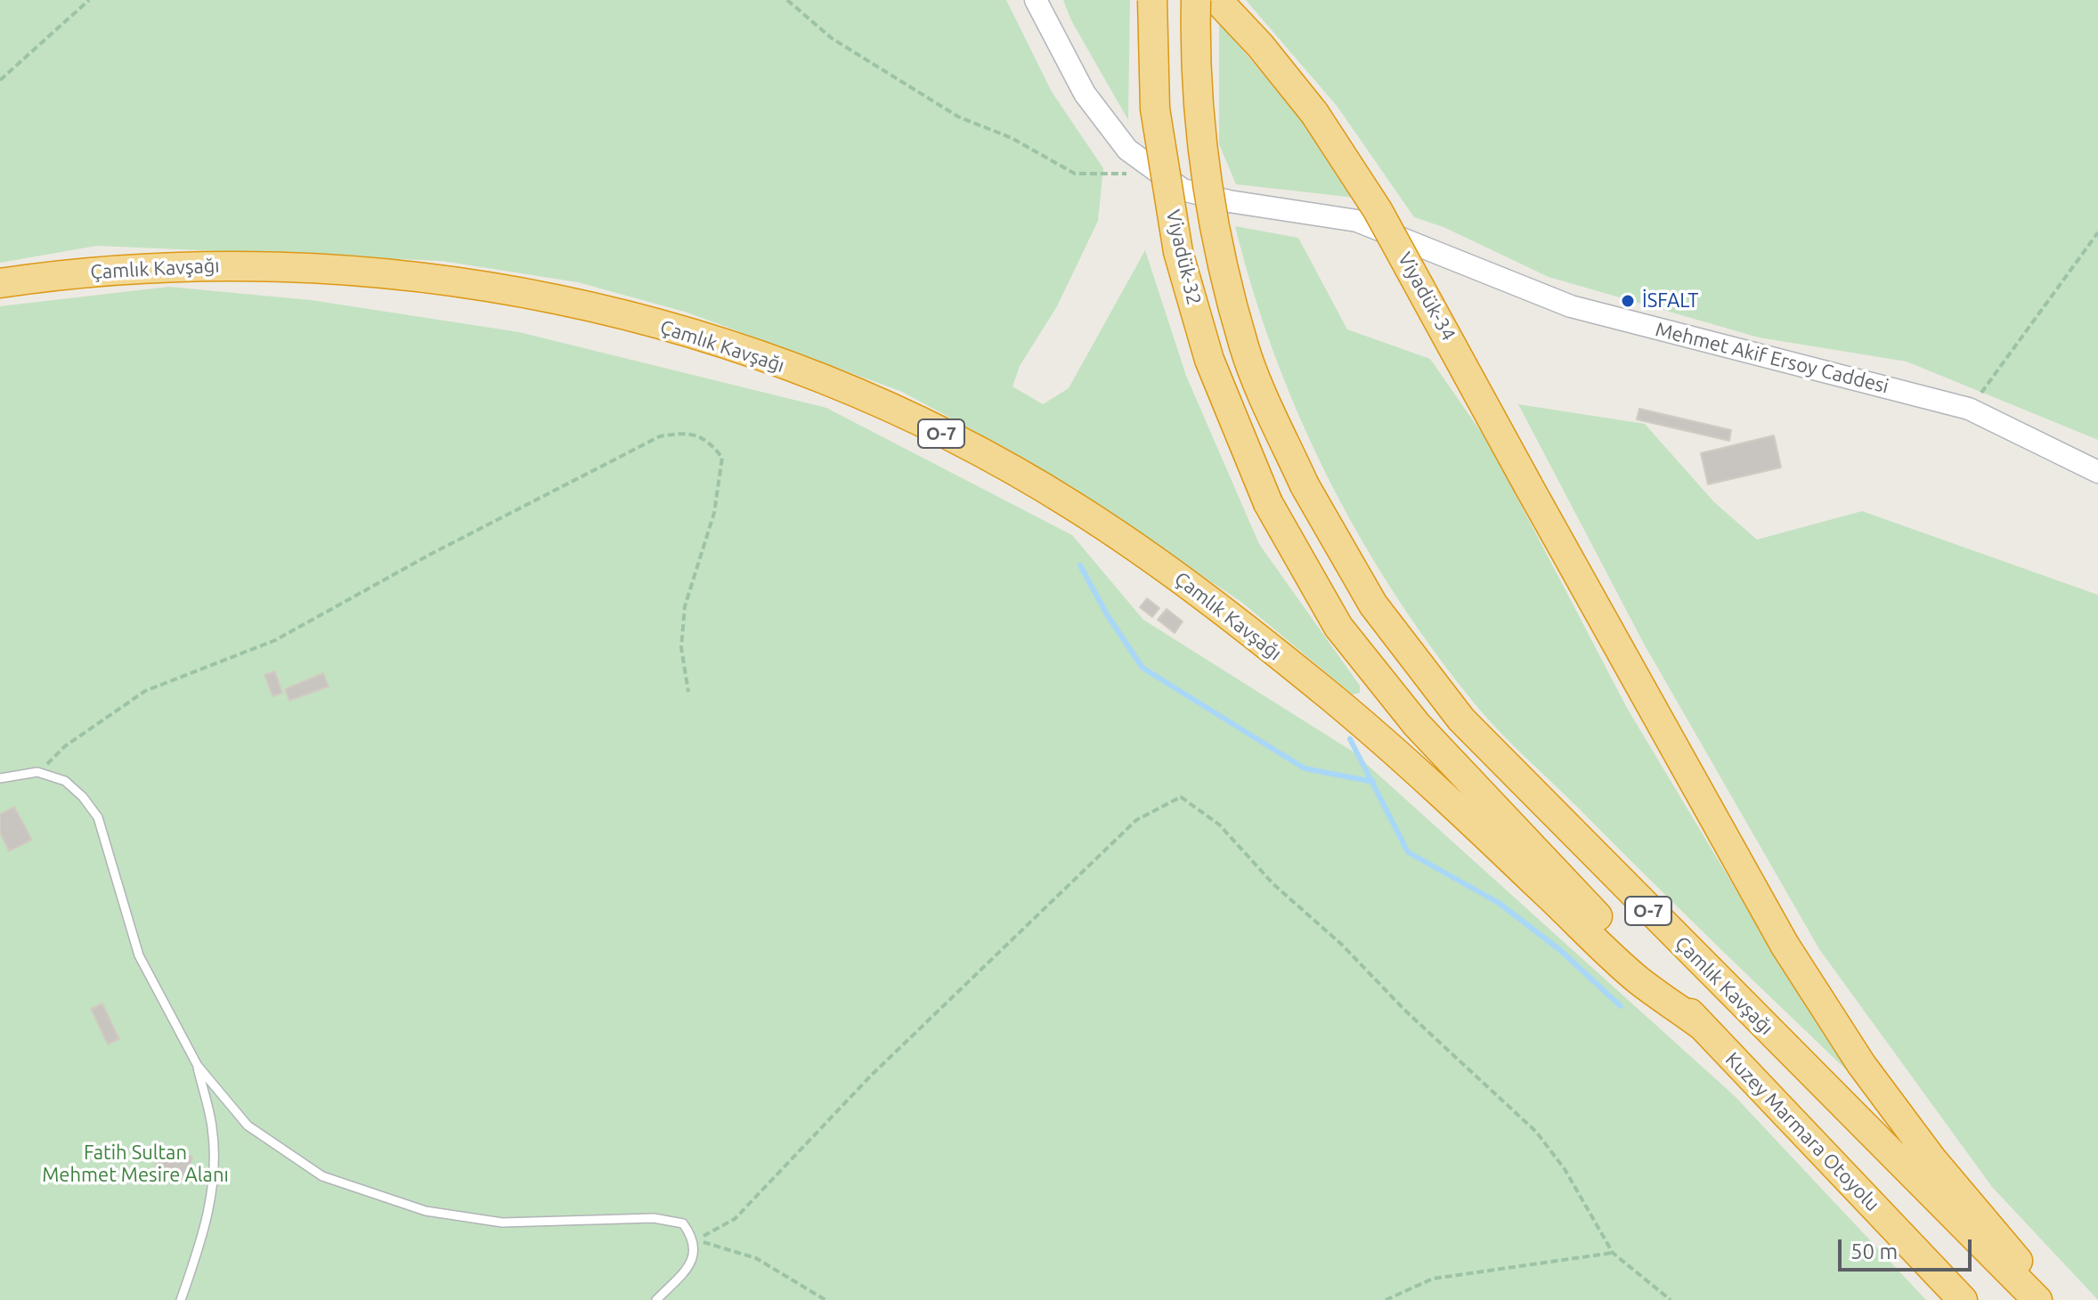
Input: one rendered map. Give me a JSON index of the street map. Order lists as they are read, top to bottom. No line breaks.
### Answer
{"streets":{"highway":["Viyadük-32","Çamlık Kavşağı","Viyadük-34","O-7","Kuzey Marmara Otoyolu"],"main road":["Mehmet Akif Ersoy Caddesi"]},"crossings":[["Viyadük-32","Çamlık Kavşağı"],["Viyadük-32","Kuzey Marmara Otoyolu"],["Çamlık Kavşağı","Kuzey Marmara Otoyolu"]],"parks":["Fatih Sultan Mehmet Mesire Alanı"],"places":["İSFALT"],"scale_bar":"50 m"}
